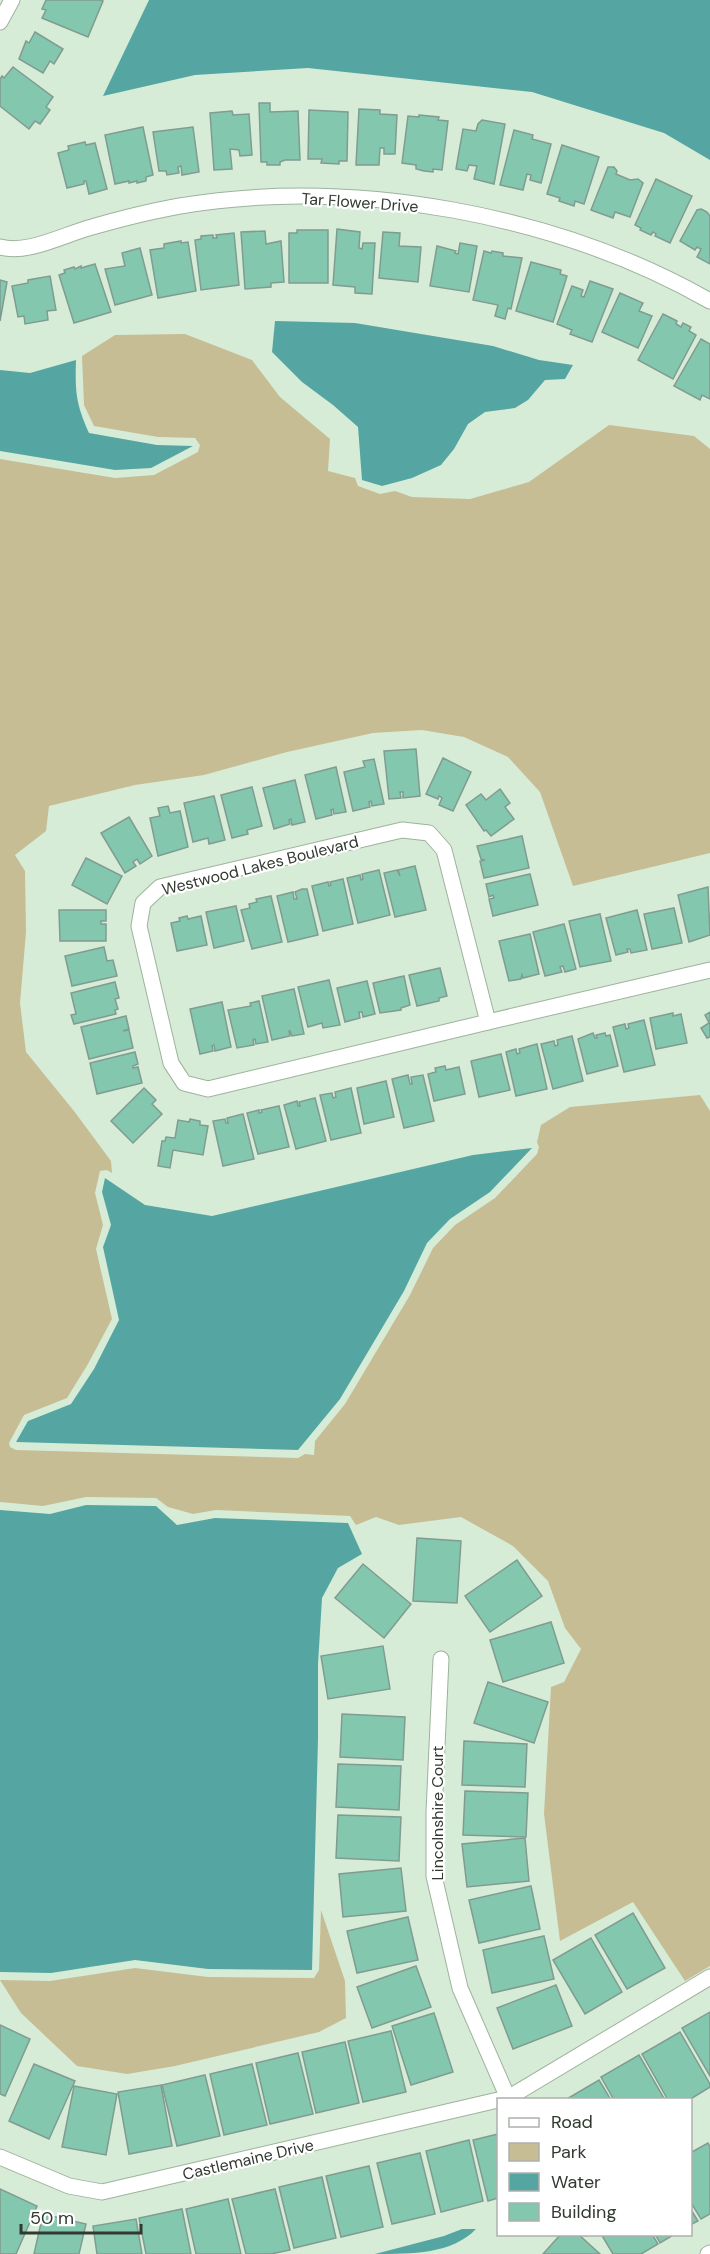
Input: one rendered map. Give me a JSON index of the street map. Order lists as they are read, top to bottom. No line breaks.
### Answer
{"streets":{"street":["Tar Flower Drive","Westwood Lakes Boulevard","Lincolnshire Court","Castlemaine Drive"]},"legend":["Road","Park","Water","Building"],"scale_bar":"50 m"}
